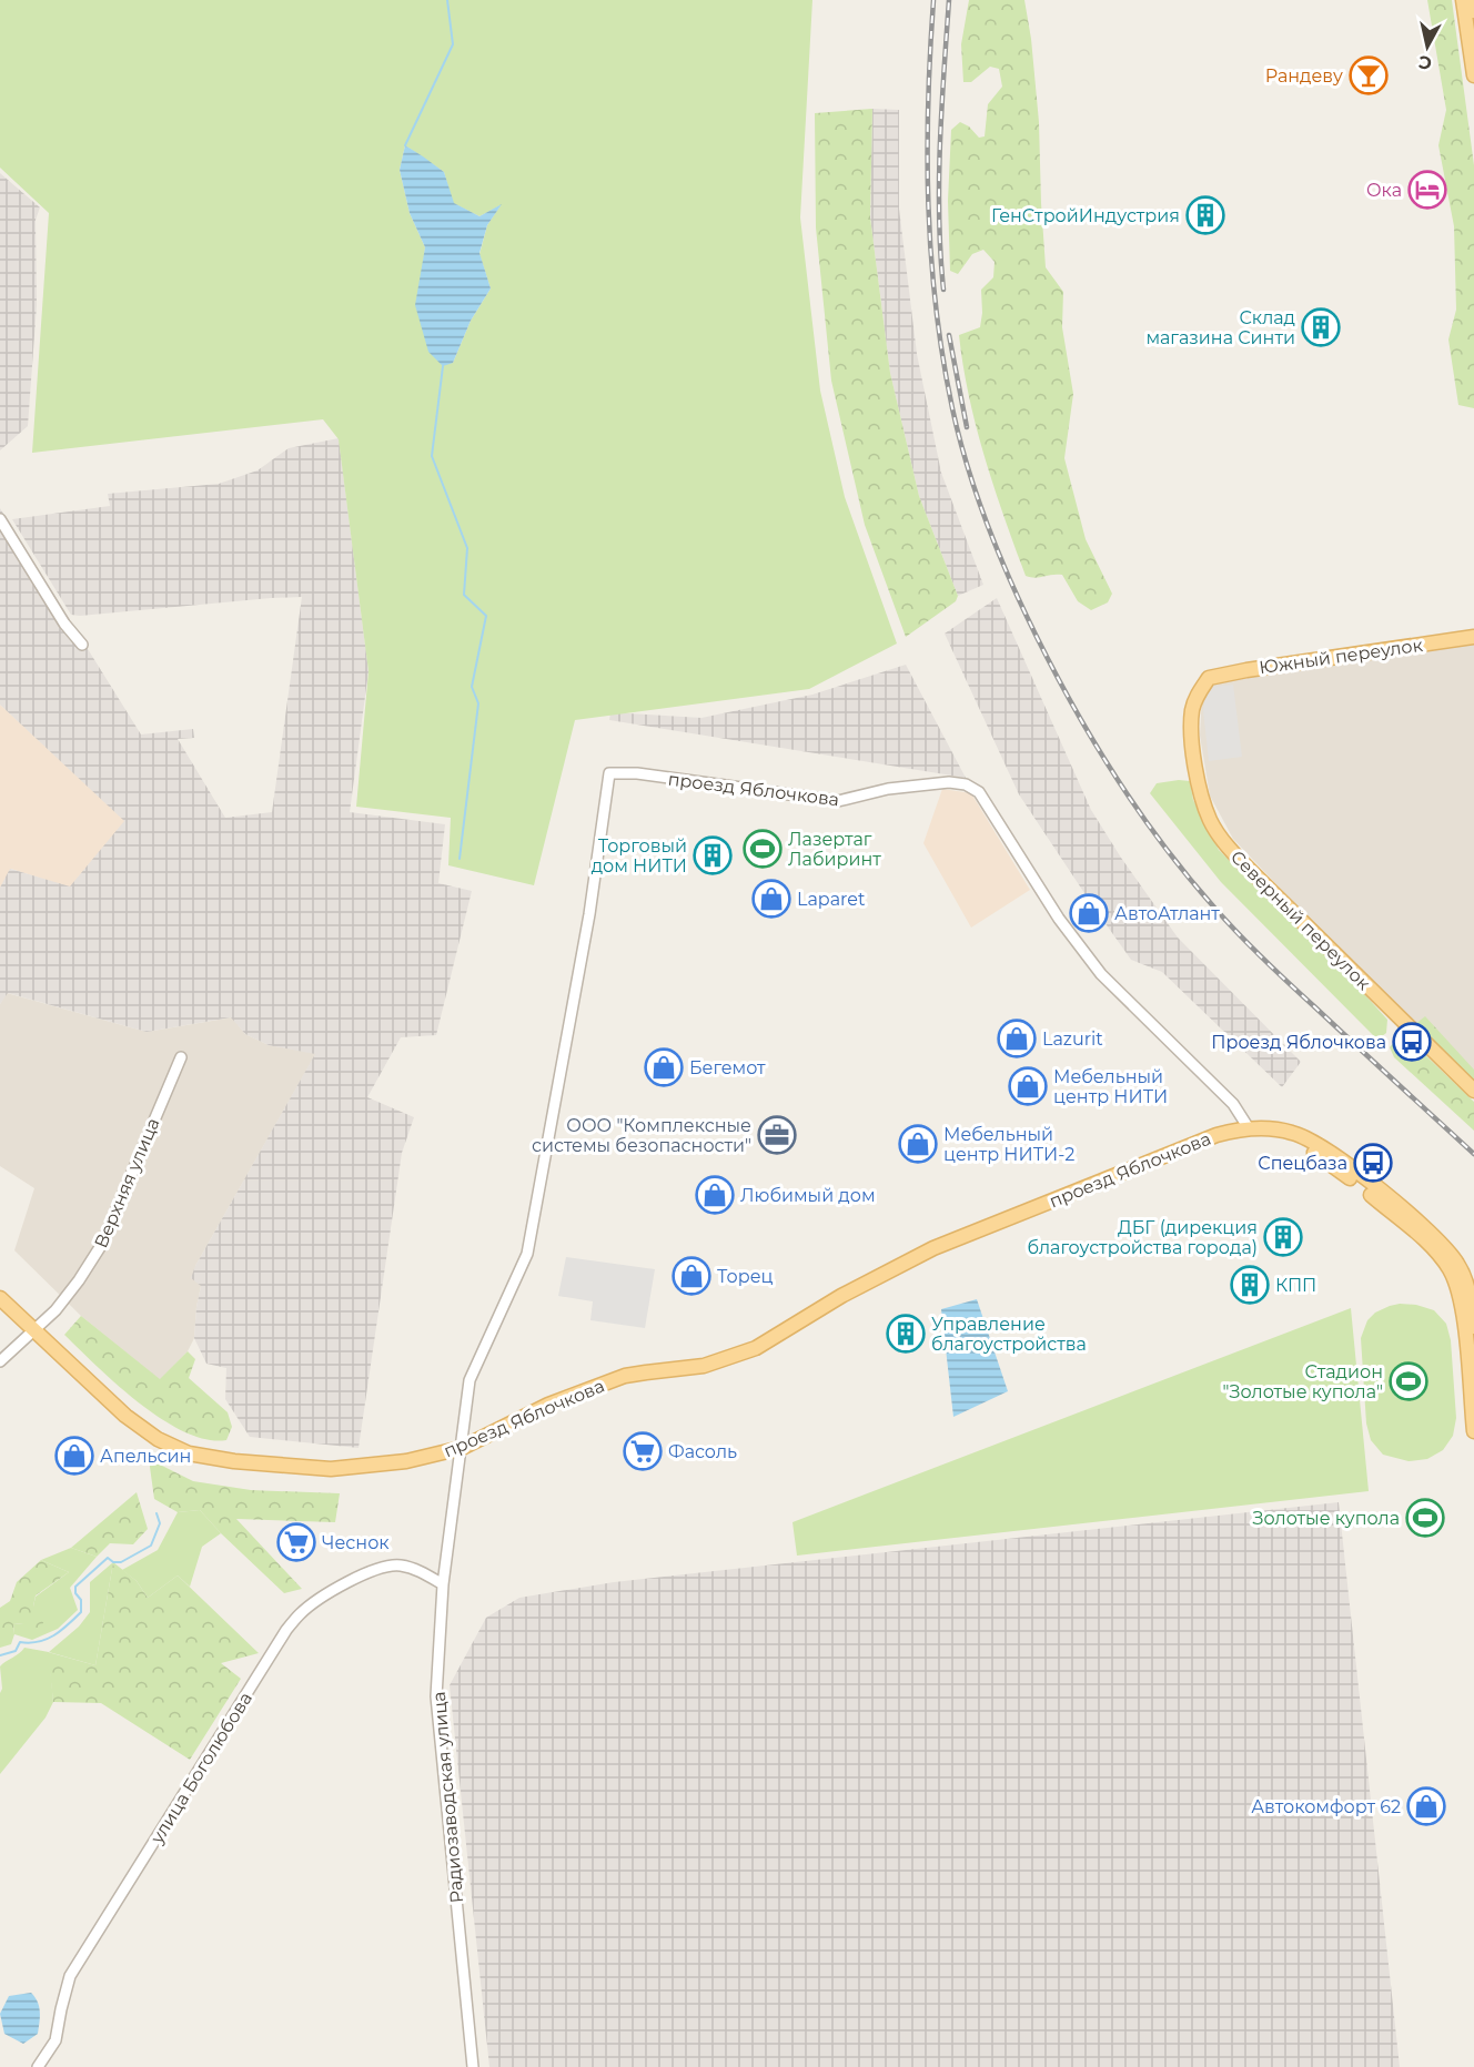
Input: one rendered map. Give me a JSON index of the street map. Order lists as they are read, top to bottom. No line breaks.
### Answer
{"streets":{"main road":["Южный переулок","проезд Яблочкова","Северный переулок"],"street":["Верхняя улица","улица Боголюбова","Радиозаводская улица"]},"crossings":[["Южный переулок","Северный переулок"],["проезд Яблочкова","Верхняя улица"],["проезд Яблочкова","Радиозаводская улица"],["улица Боголюбова","Радиозаводская улица"]],"places":{"bar":["Рандеву"],"hotel":["Ока"],"building":["ГенСтройИндустрия","Склад магазина Синти","Торговый дом НИТИ","ДБГ (дирекция благоустройства города)","КПП","Управление благоустройства"],"sports":["Лазертаг Лабиринт","Стадион \"Золотые купола\"","Золотые купола"],"shop":["Laparet","АвтоАтлант","Lazurit","Бегемот","Мебельный центр НИТИ","Мебельный центр НИТИ-2","Любимый дом","Торец","Апельсин","Автокомфорт 62"],"bus stop":["Проезд Яблочкова","Спецбаза"],"office":["ООО \"Комплексные системы безопасности\""],"supermarket":["Фасоль","Чеснок"]},"north":"bottom"}
